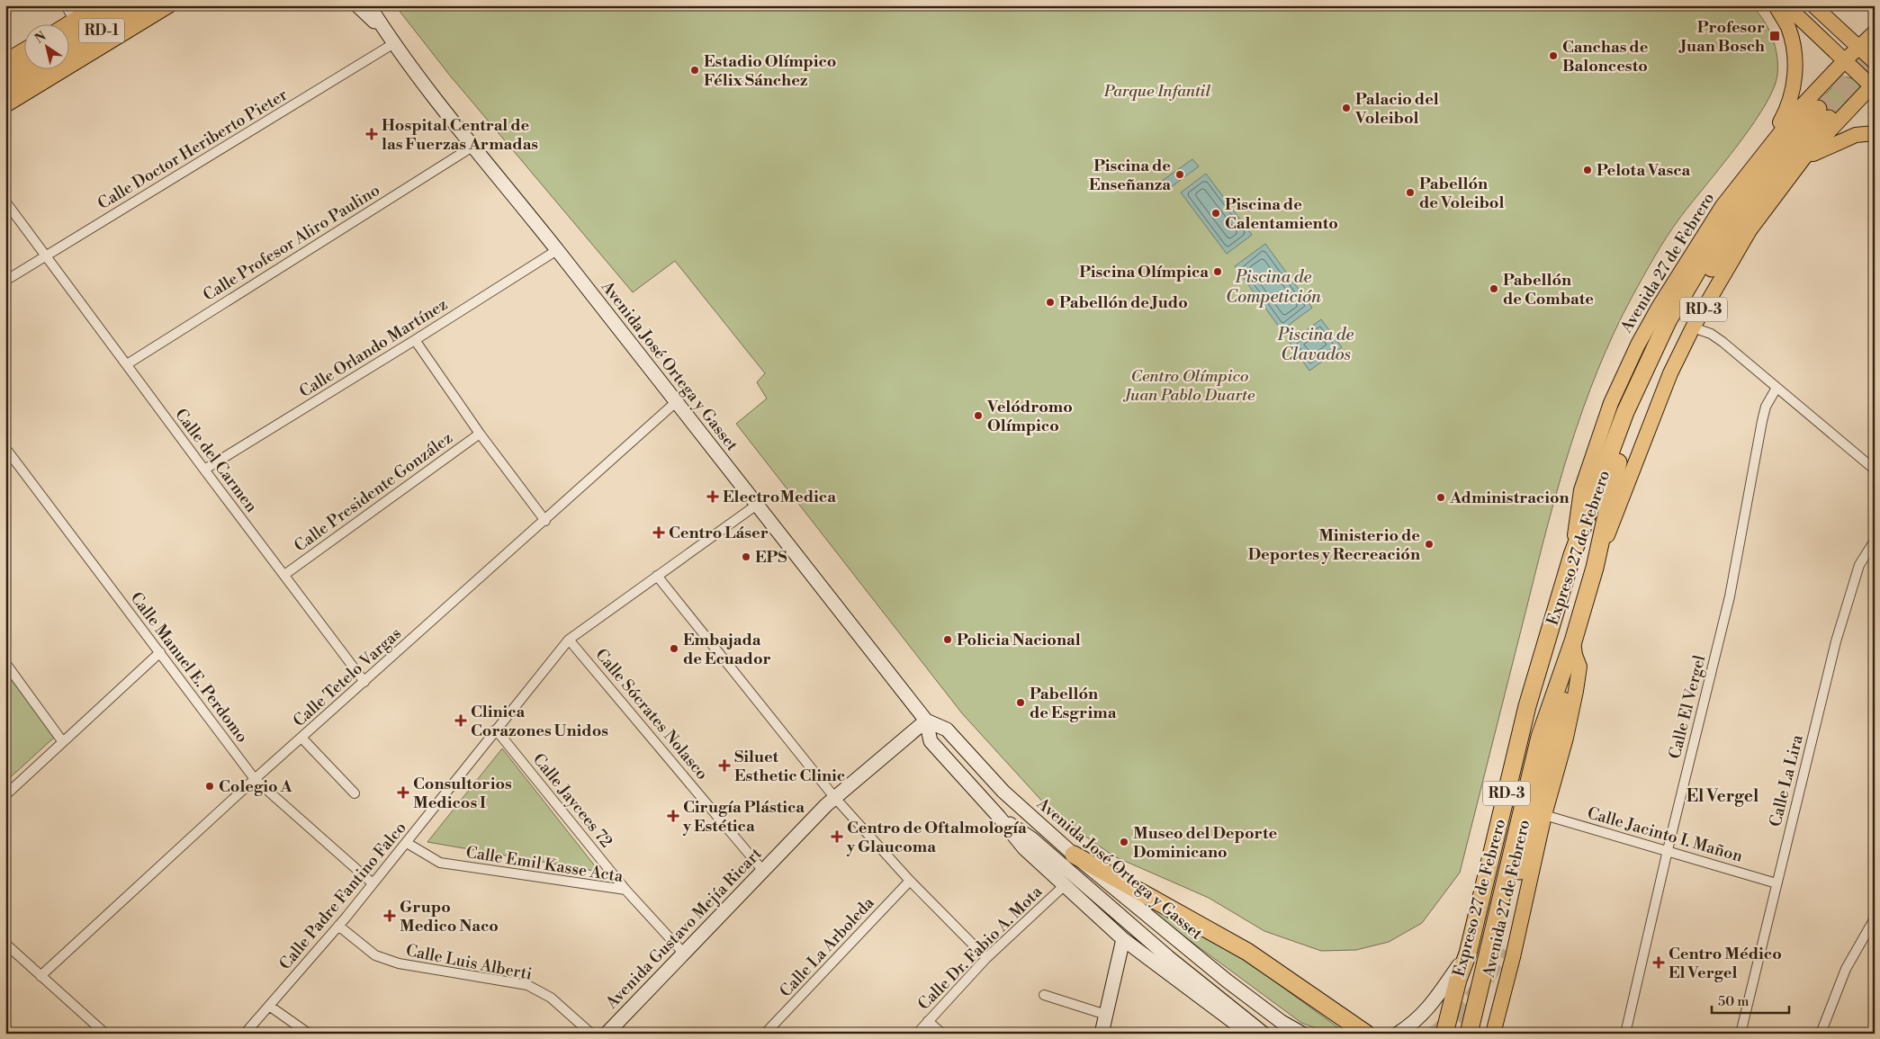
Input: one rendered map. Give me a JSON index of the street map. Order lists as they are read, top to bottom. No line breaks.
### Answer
{"streets":{"highway":["RD-1","RD-3","Expreso 27 de Febrero"],"main road":["Avenida 27 de Febrero","Avenida José Ortega y Gasset","Avenida Gustavo Mejía Ricart"],"street":["Calle Doctor Heriberto Pieter","Calle Profesor Aliro Paulino","Calle Orlando Martínez","Calle del Carmen","Calle Presidente González","Calle Manuel E. Perdomo","Calle Tetelo Vargas","Calle El Vergel","Calle Sócrates Nolasco","Calle La Lira","Calle Jaycees 72","Calle Jacinto I. Mañon","Calle Emil Kasse Acta","Calle Padre Fantino Falco","Calle La Arboleda","Calle Dr. Fabio A. Mota","Calle Luis Alberti"]},"crossings":[["Calle Doctor Heriberto Pieter","Avenida José Ortega y Gasset"],["Calle Doctor Heriberto Pieter","Calle del Carmen"],["Calle Profesor Aliro Paulino","Avenida José Ortega y Gasset"],["Calle Profesor Aliro Paulino","Calle del Carmen"],["Avenida 27 de Febrero","Expreso 27 de Febrero"],["Avenida 27 de Febrero","Calle Jacinto I. Mañon"],["RD-3","Expreso 27 de Febrero"],["Calle Orlando Martínez","Avenida José Ortega y Gasset"],["Calle Orlando Martínez","Calle del Carmen"],["Avenida José Ortega y Gasset","Calle Tetelo Vargas"],["Avenida José Ortega y Gasset","Calle Padre Fantino Falco"],["Avenida José Ortega y Gasset","Avenida Gustavo Mejía Ricart"],["Avenida José Ortega y Gasset","Calle Dr. Fabio A. Mota"],["Calle del Carmen","Calle Presidente González"],["Calle del Carmen","Calle Tetelo Vargas"],["Calle Manuel E. Perdomo","Calle Tetelo Vargas"],["Calle Manuel E. Perdomo","Calle Padre Fantino Falco"],["Calle El Vergel","Calle Jacinto I. Mañon"],["Calle Sócrates Nolasco","Calle Padre Fantino Falco"],["Calle Sócrates Nolasco","Avenida Gustavo Mejía Ricart"],["Calle La Lira","Calle Jacinto I. Mañon"],["Calle Jaycees 72","Calle Emil Kasse Acta"],["Calle Jaycees 72","Calle Padre Fantino Falco"],["Calle Emil Kasse Acta","Calle Padre Fantino Falco"],["Calle Emil Kasse Acta","Avenida Gustavo Mejía Ricart"],["Calle Padre Fantino Falco","Calle Luis Alberti"]],"districts":["El Vergel"],"water":["Piscina de Competición","Piscina de Clavados"],"parks":["Parque Infantil","Centro Olímpico Juan Pablo Duarte"],"places":{"transit":["Profesor Juan Bosch"],"other":["Canchas de Baloncesto","Estadio Olímpico Félix Sánchez","Palacio del Voleibol","Pelota Vasca","Piscina de Enseñanza","Pabellón de Voleibol","Piscina de Calentamiento","Piscina Olímpica","Pabellón de Combate","Pabellón de Judo","Velódromo Olímpico","Administracion","Ministerio de Deportes y Recreación","EPS","Policia Nacional","Embajada de Ecuador","Pabellón de Esgrima","Colegio A","Museo del Deporte Dominicano"],"health":["Hospital Central de las Fuerzas Armadas","ElectroMedica","Centro Láser","Clinica Corazones Unidos","Siluet Esthetic Clinic","Consultorios Medicos I","Cirugía Plástica y Estética","Centro de Oftalmología y Glaucoma","Grupo Medico Naco","Centro Médico El Vergel"]},"scale_bar":"50 m","north":"top left"}
